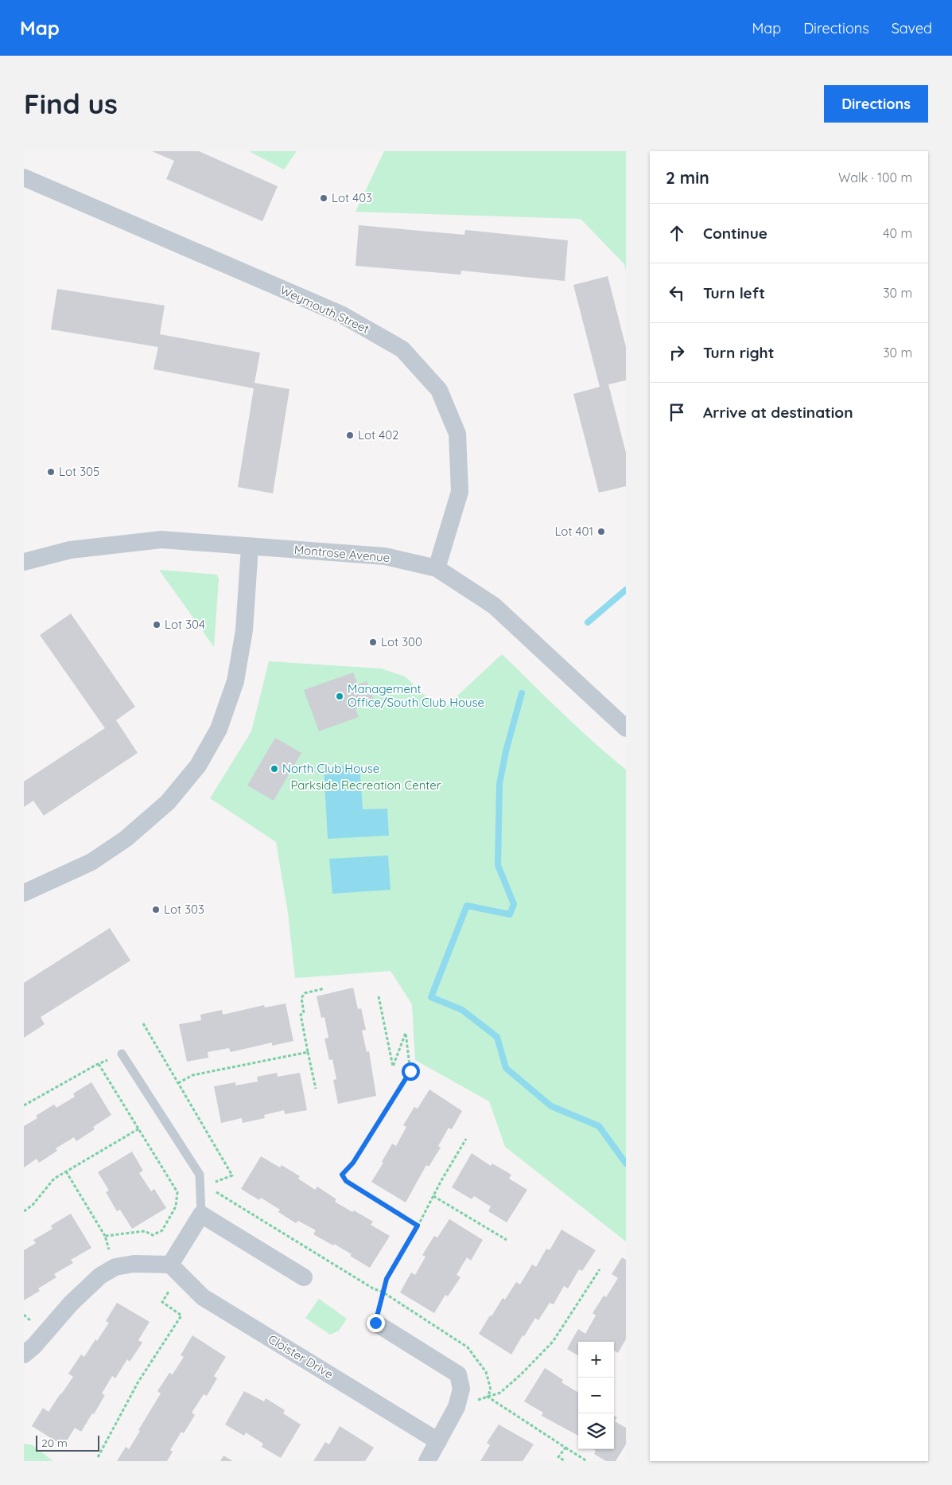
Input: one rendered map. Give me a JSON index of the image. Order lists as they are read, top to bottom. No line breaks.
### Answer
{"streets":{"street":["Weymouth Street","Montrose Avenue","Cloister Drive"]},"crossings":[["Weymouth Street","Montrose Avenue"]],"parks":["Parkside Recreation Center"],"places":["Lot 403","Lot 402","Lot 305","Lot 401","Lot 304","Lot 300","Management Office/South Club House","North Club House","Lot 303"],"scale_bar":"20 m","page":{"header":"Map","nav":["Map","Directions","Saved"],"buttons":"Directions","title":"Find us","heading":["2 min","Walk · 100 m"],"list":[["Continue","40 m"],["Turn left","30 m"],["Turn right","30 m"],"Arrive at destination"],"map_buttons":["+","−"],"scale":"20 m"}}
